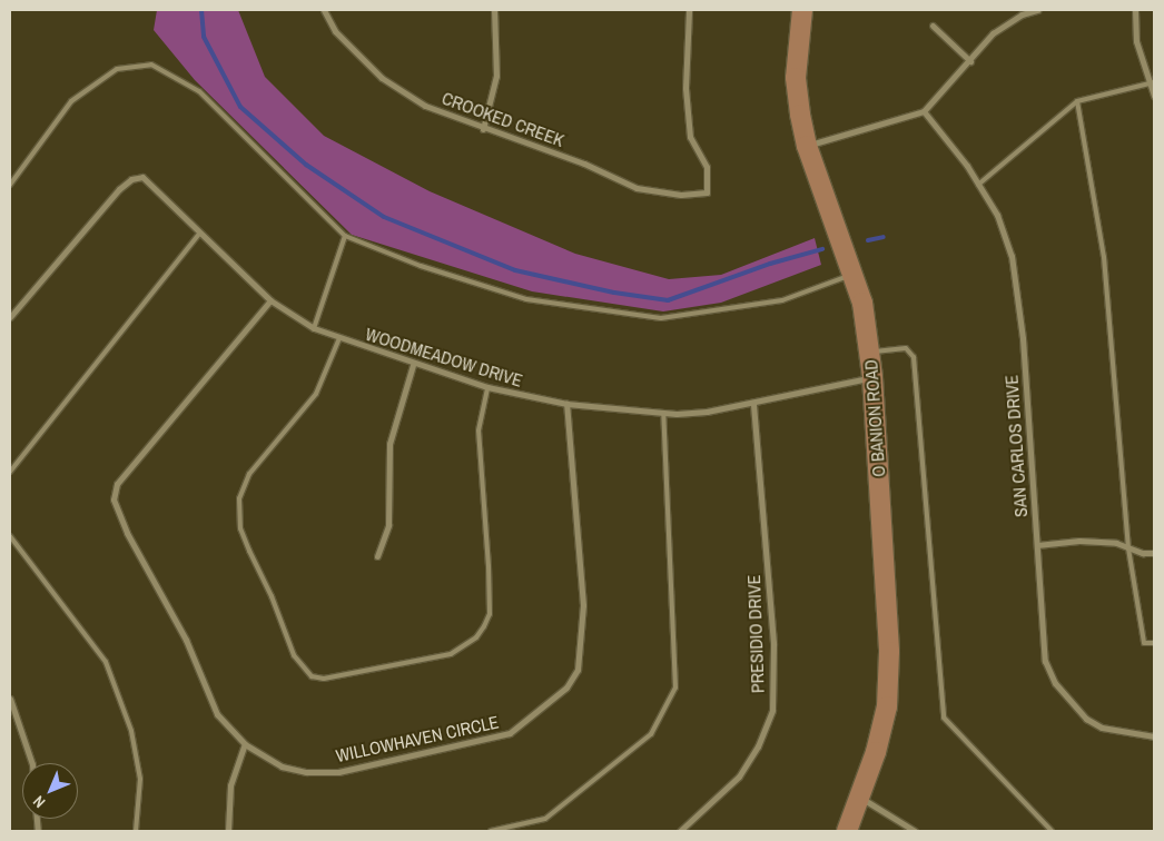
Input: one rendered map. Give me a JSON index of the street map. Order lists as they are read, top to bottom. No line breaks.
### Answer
{"streets":{"street":["CROOKED CREEK","WOODMEADOW DRIVE","O BANION ROAD","SAN CARLOS DRIVE","PRESIDIO DRIVE","WILLOWHAVEN CIRCLE"]},"crossings":[["WOODMEADOW DRIVE","O BANION ROAD"],["WOODMEADOW DRIVE","PRESIDIO DRIVE"],["WOODMEADOW DRIVE","WILLOWHAVEN CIRCLE"]],"north":"bottom left"}
